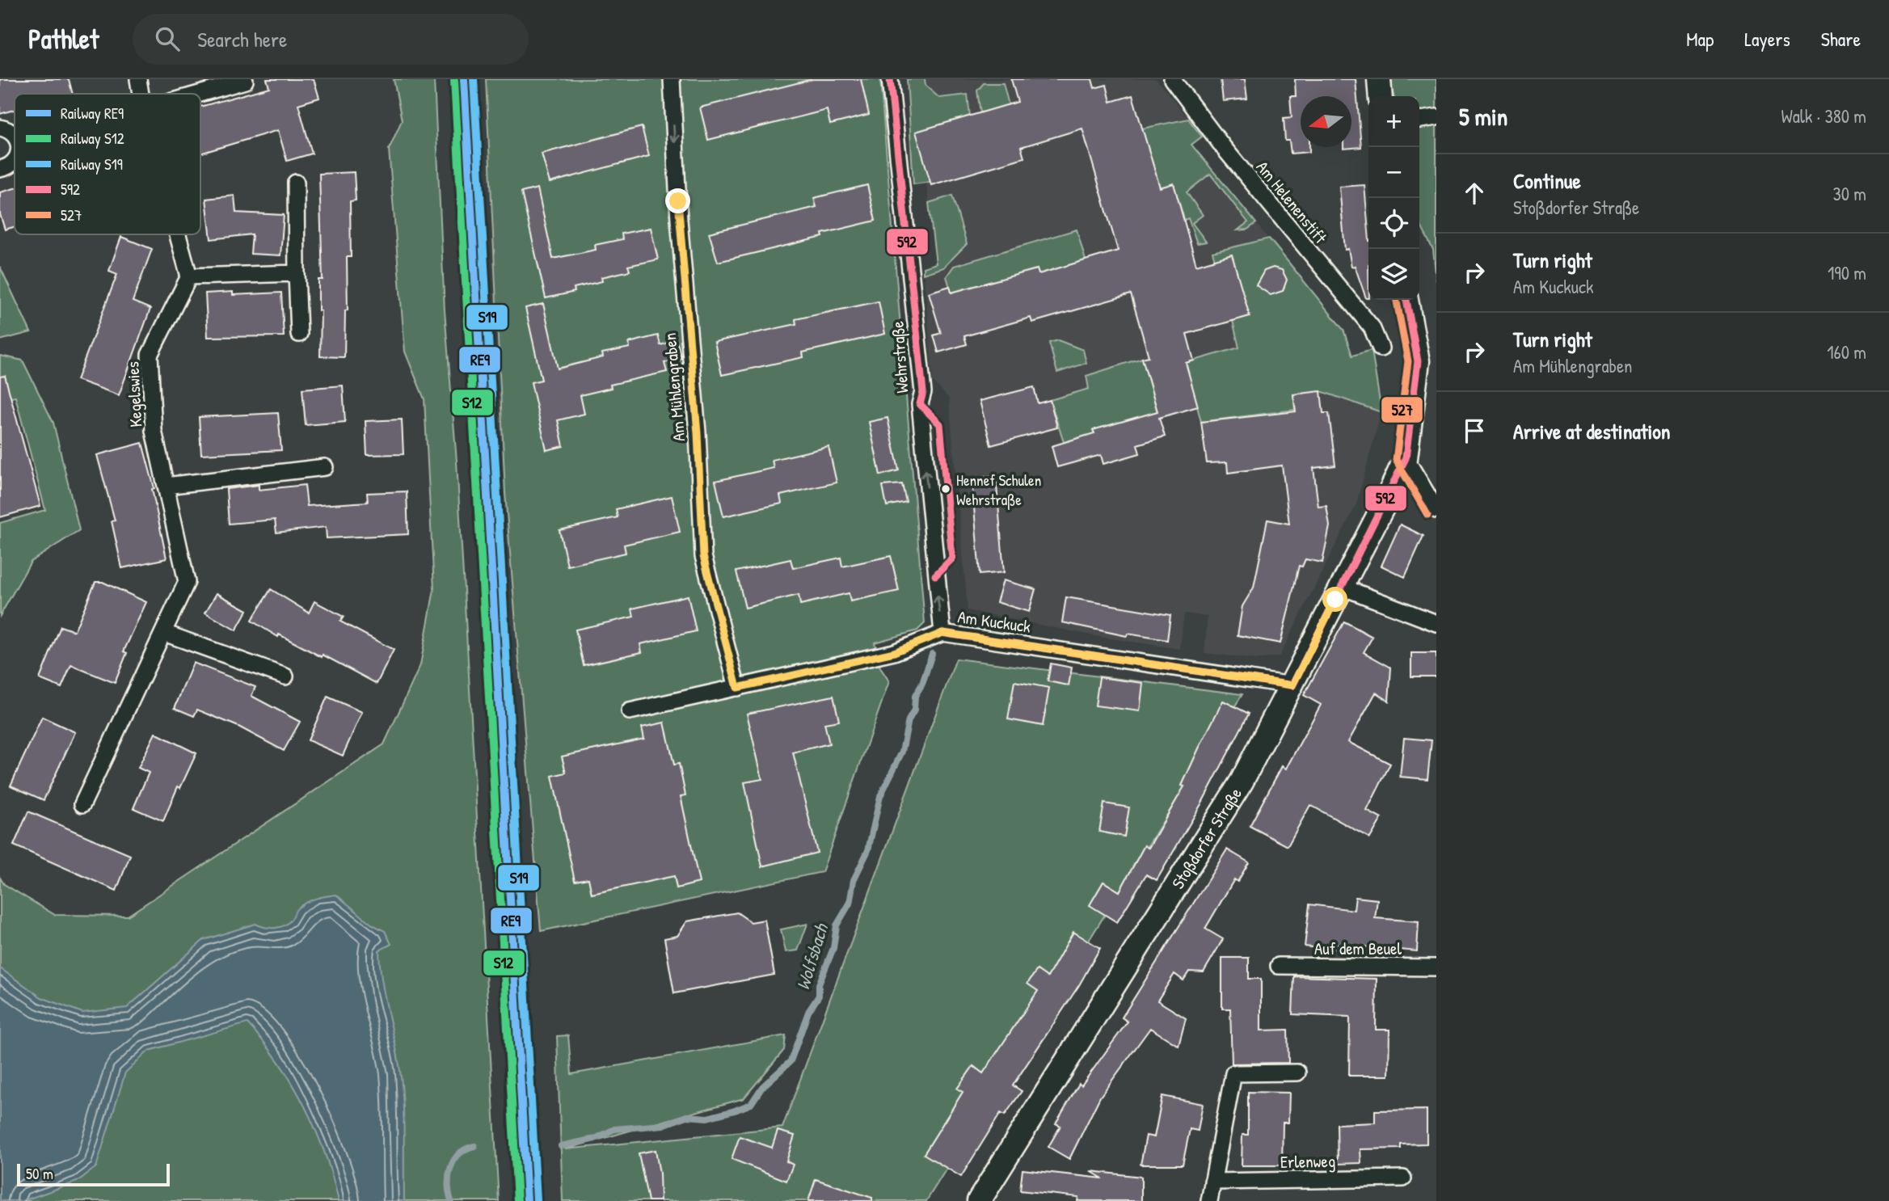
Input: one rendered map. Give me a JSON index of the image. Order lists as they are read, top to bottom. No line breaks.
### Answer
{"streets":{"main road":["Stoßdorfer Straße"],"street":["Am Helenenstift","Wehrstraße","Am Mühlengraben","Kegelswies","Am Kuckuck","Auf dem Beuel","Erlenweg"]},"crossings":[["Wehrstraße","Am Kuckuck"],["Am Mühlengraben","Am Kuckuck"],["Am Kuckuck","Stoßdorfer Straße"]],"one_way":["Wehrstraße","Am Mühlengraben"],"water":["Wolfsbach"],"places":["Hennef Schulen Wehrstraße"],"lines":["rail line RE9","rail line S19","transit line 592","rail line S12","transit line 527"],"legend":["Railway RE9","Railway S12","Railway S19","592","527"],"scale_bar":"50 m","north":"left","page":{"header":"Pathlet","search":"Search here","nav":["Map","Layers","Share"],"heading":["5 min","Walk · 380 m"],"map_buttons":["+","−"],"list":[["Continue","Stoßdorfer Straße","30 m"],["Turn right","Am Kuckuck","190 m"],["Turn right","Am Mühlengraben","160 m"],"Arrive at destination"],"scale":"50 m"}}
